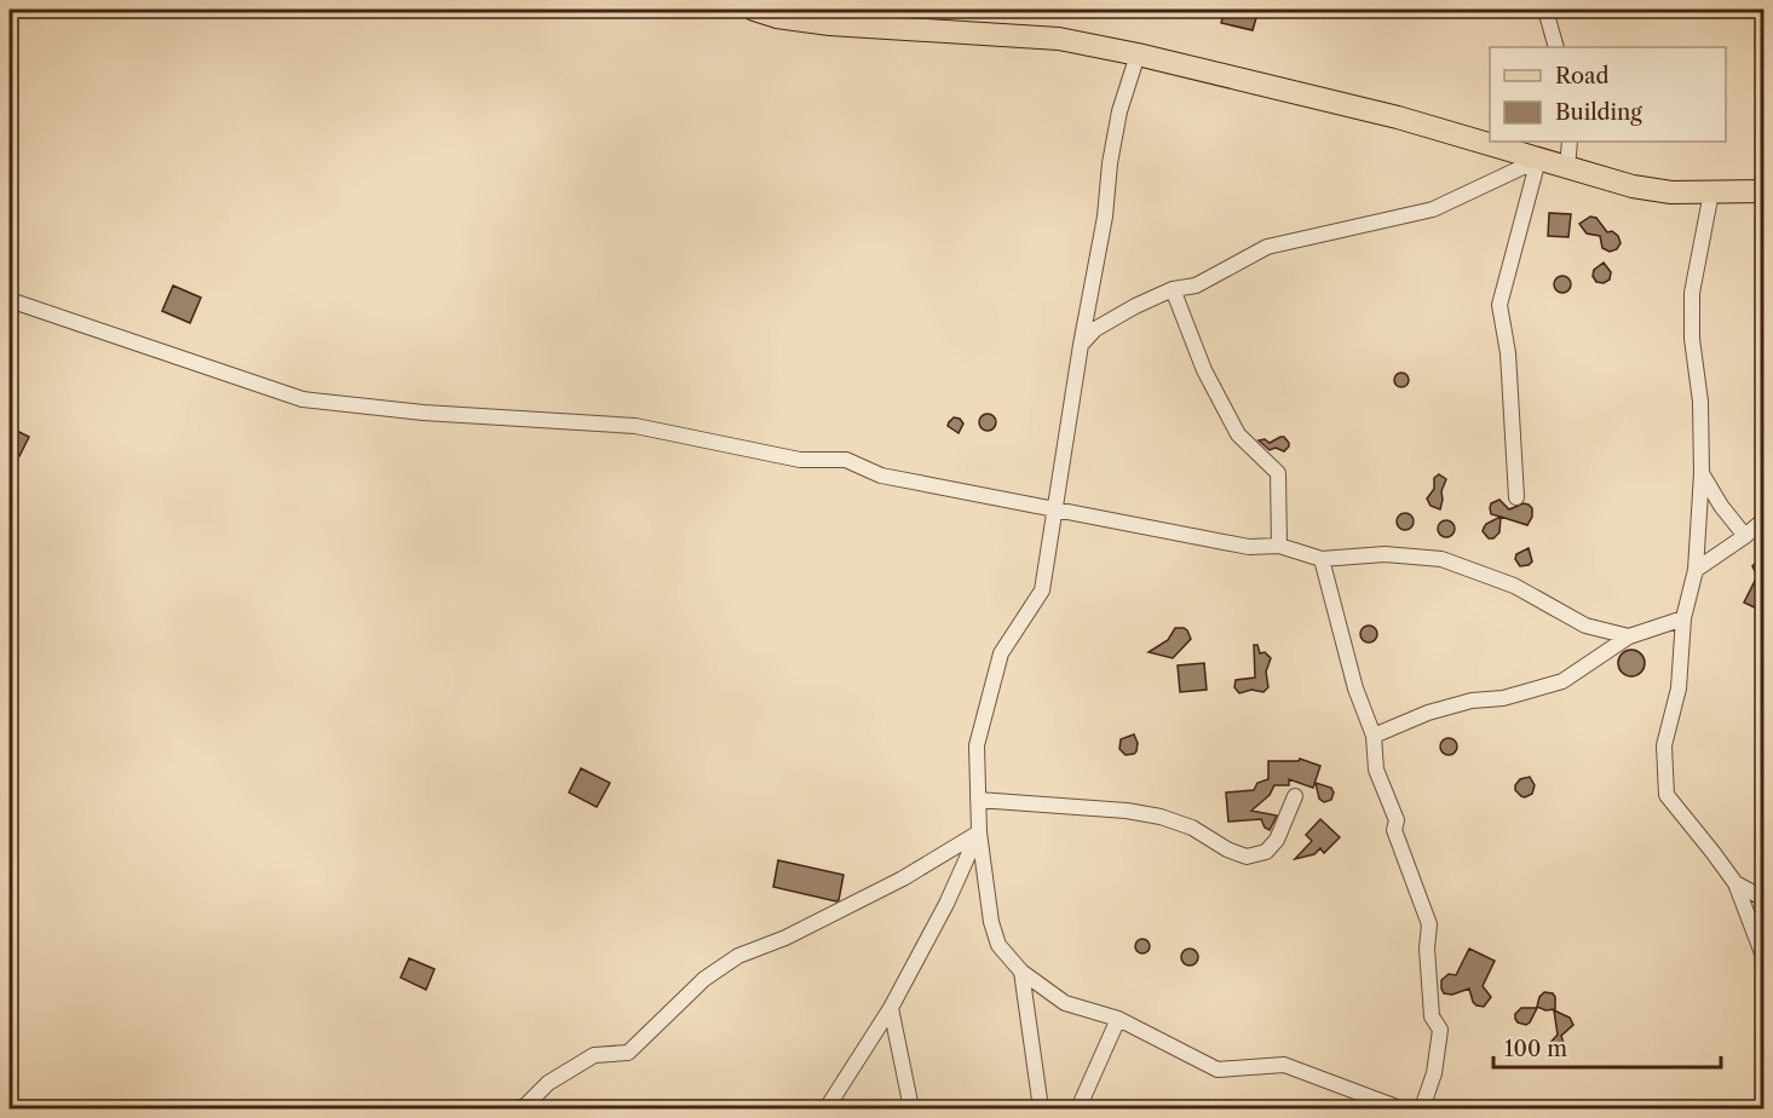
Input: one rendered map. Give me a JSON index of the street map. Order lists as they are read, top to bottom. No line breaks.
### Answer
{"legend":["Road","Building"],"scale_bar":"100 m"}
